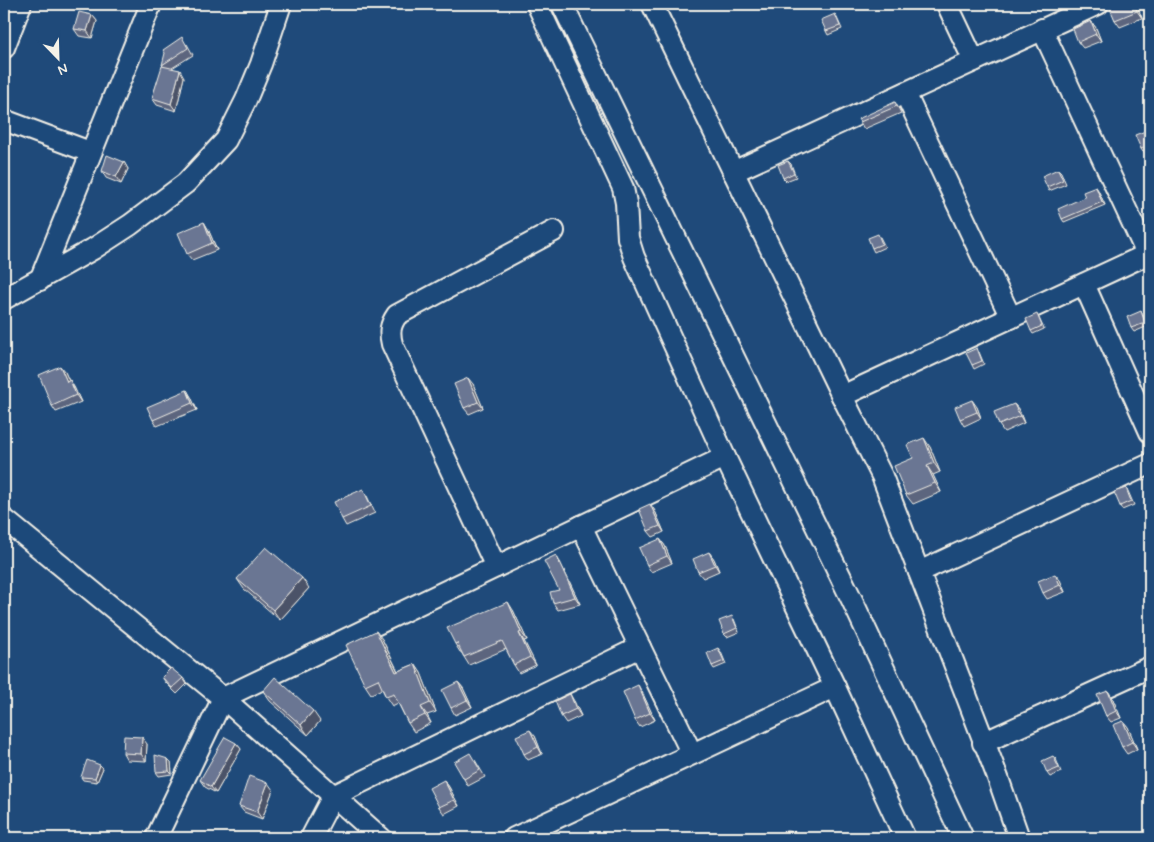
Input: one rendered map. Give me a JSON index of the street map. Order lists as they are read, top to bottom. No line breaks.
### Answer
{"north":"bottom right"}
